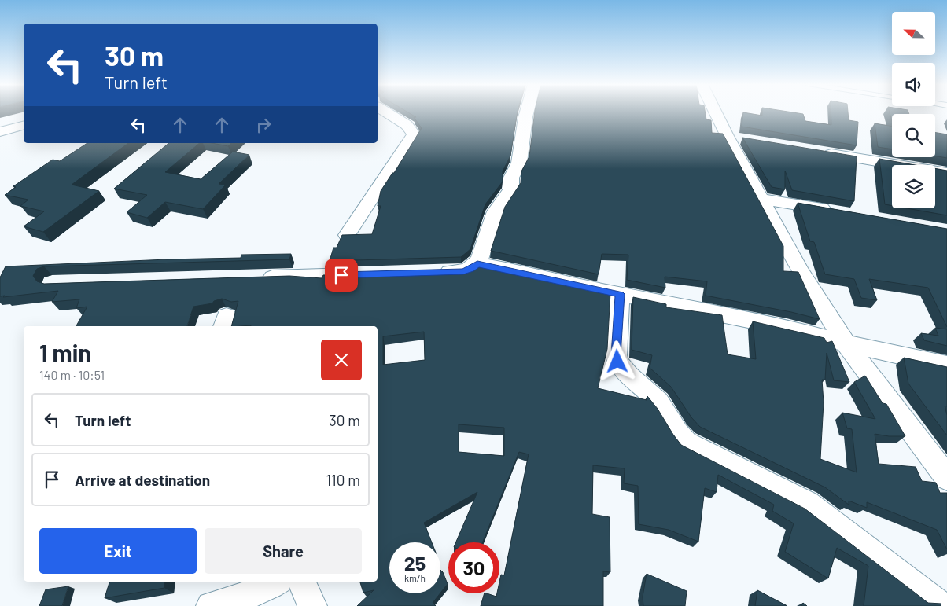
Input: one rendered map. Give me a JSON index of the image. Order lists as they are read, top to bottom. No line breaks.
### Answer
{"north":"left","page":{"turn":["30 m","Turn left"],"heading":["1 min","140 m · 10:51"],"list":[{"name":"Turn left","value":"30 m"},{"name":"Arrive at destination","value":"110 m"}],"buttons":["Exit","Share"],"speed":"25 km/h","limit":"30"}}
